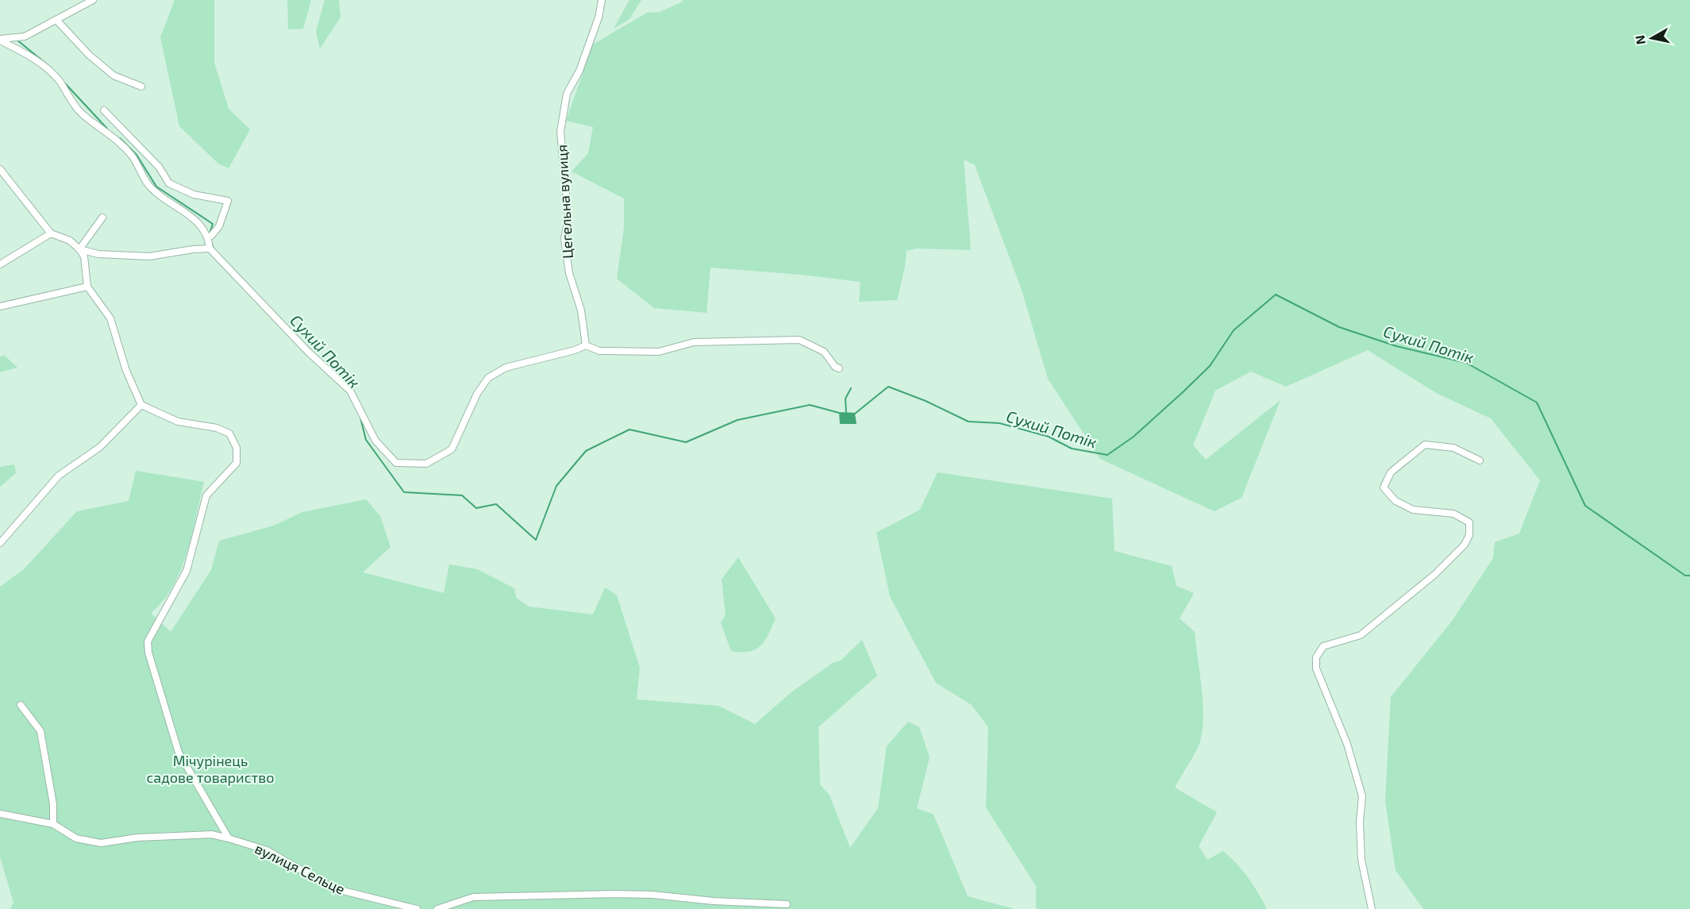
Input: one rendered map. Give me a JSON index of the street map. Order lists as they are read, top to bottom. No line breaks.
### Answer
{"streets":{"street":["Цегельна вулиця","вулиця Сельце"]},"water":["Сухий Потік"],"parks":["Мічурінець садове товариство"],"north":"left"}
